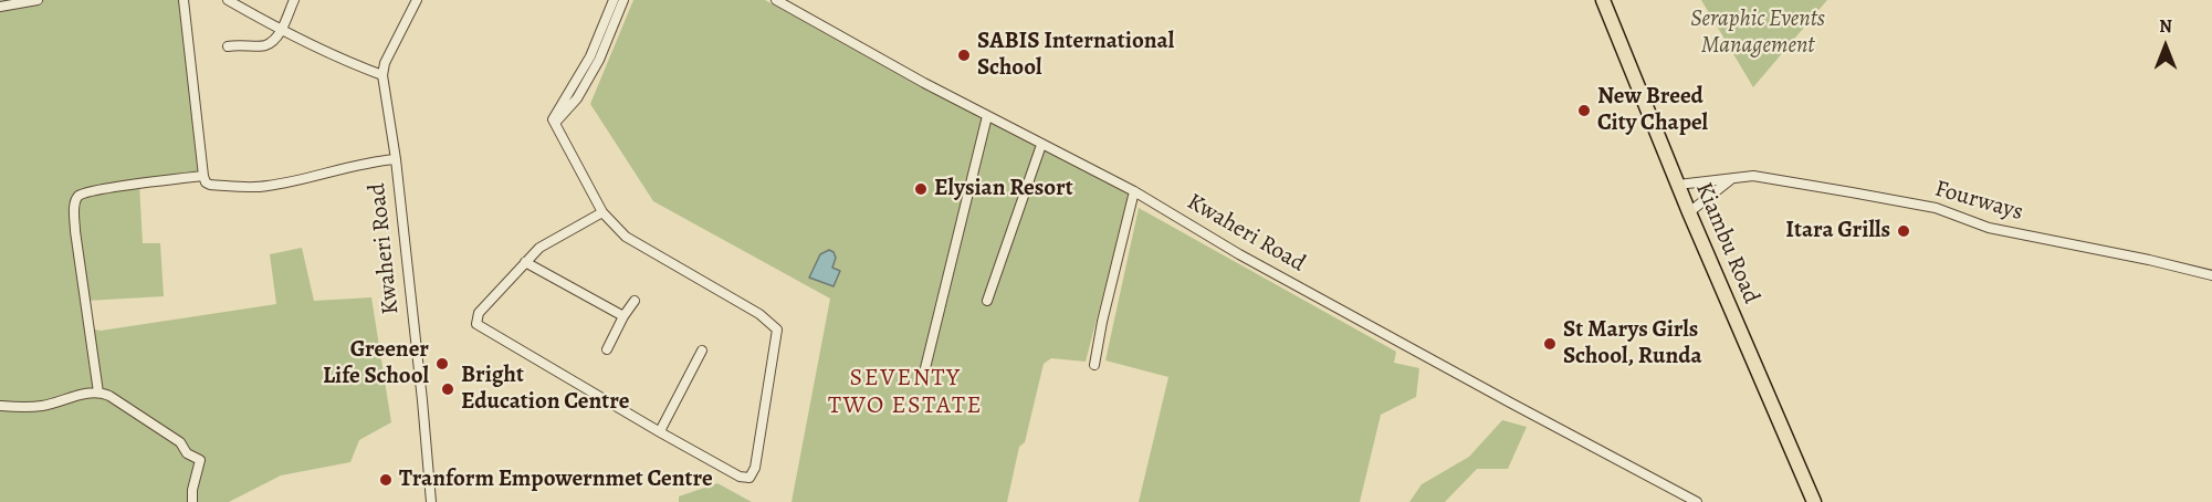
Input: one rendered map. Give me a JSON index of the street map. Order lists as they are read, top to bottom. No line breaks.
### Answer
{"streets":{"highway":["Kiambu Road"],"street":["Fourways","Kwaheri Road"]},"crossings":[["Fourways","Kiambu Road"]],"districts":["SEVENTY TWO ESTATE"],"parks":["Seraphic Events Management"],"places":["SABIS International School","New Breed City Chapel","Elysian Resort","Itara Grills","St Marys Girls School, Runda","Greener Life School","Bright Education Centre","Tranform Empowernmet Centre"],"north":"top"}
